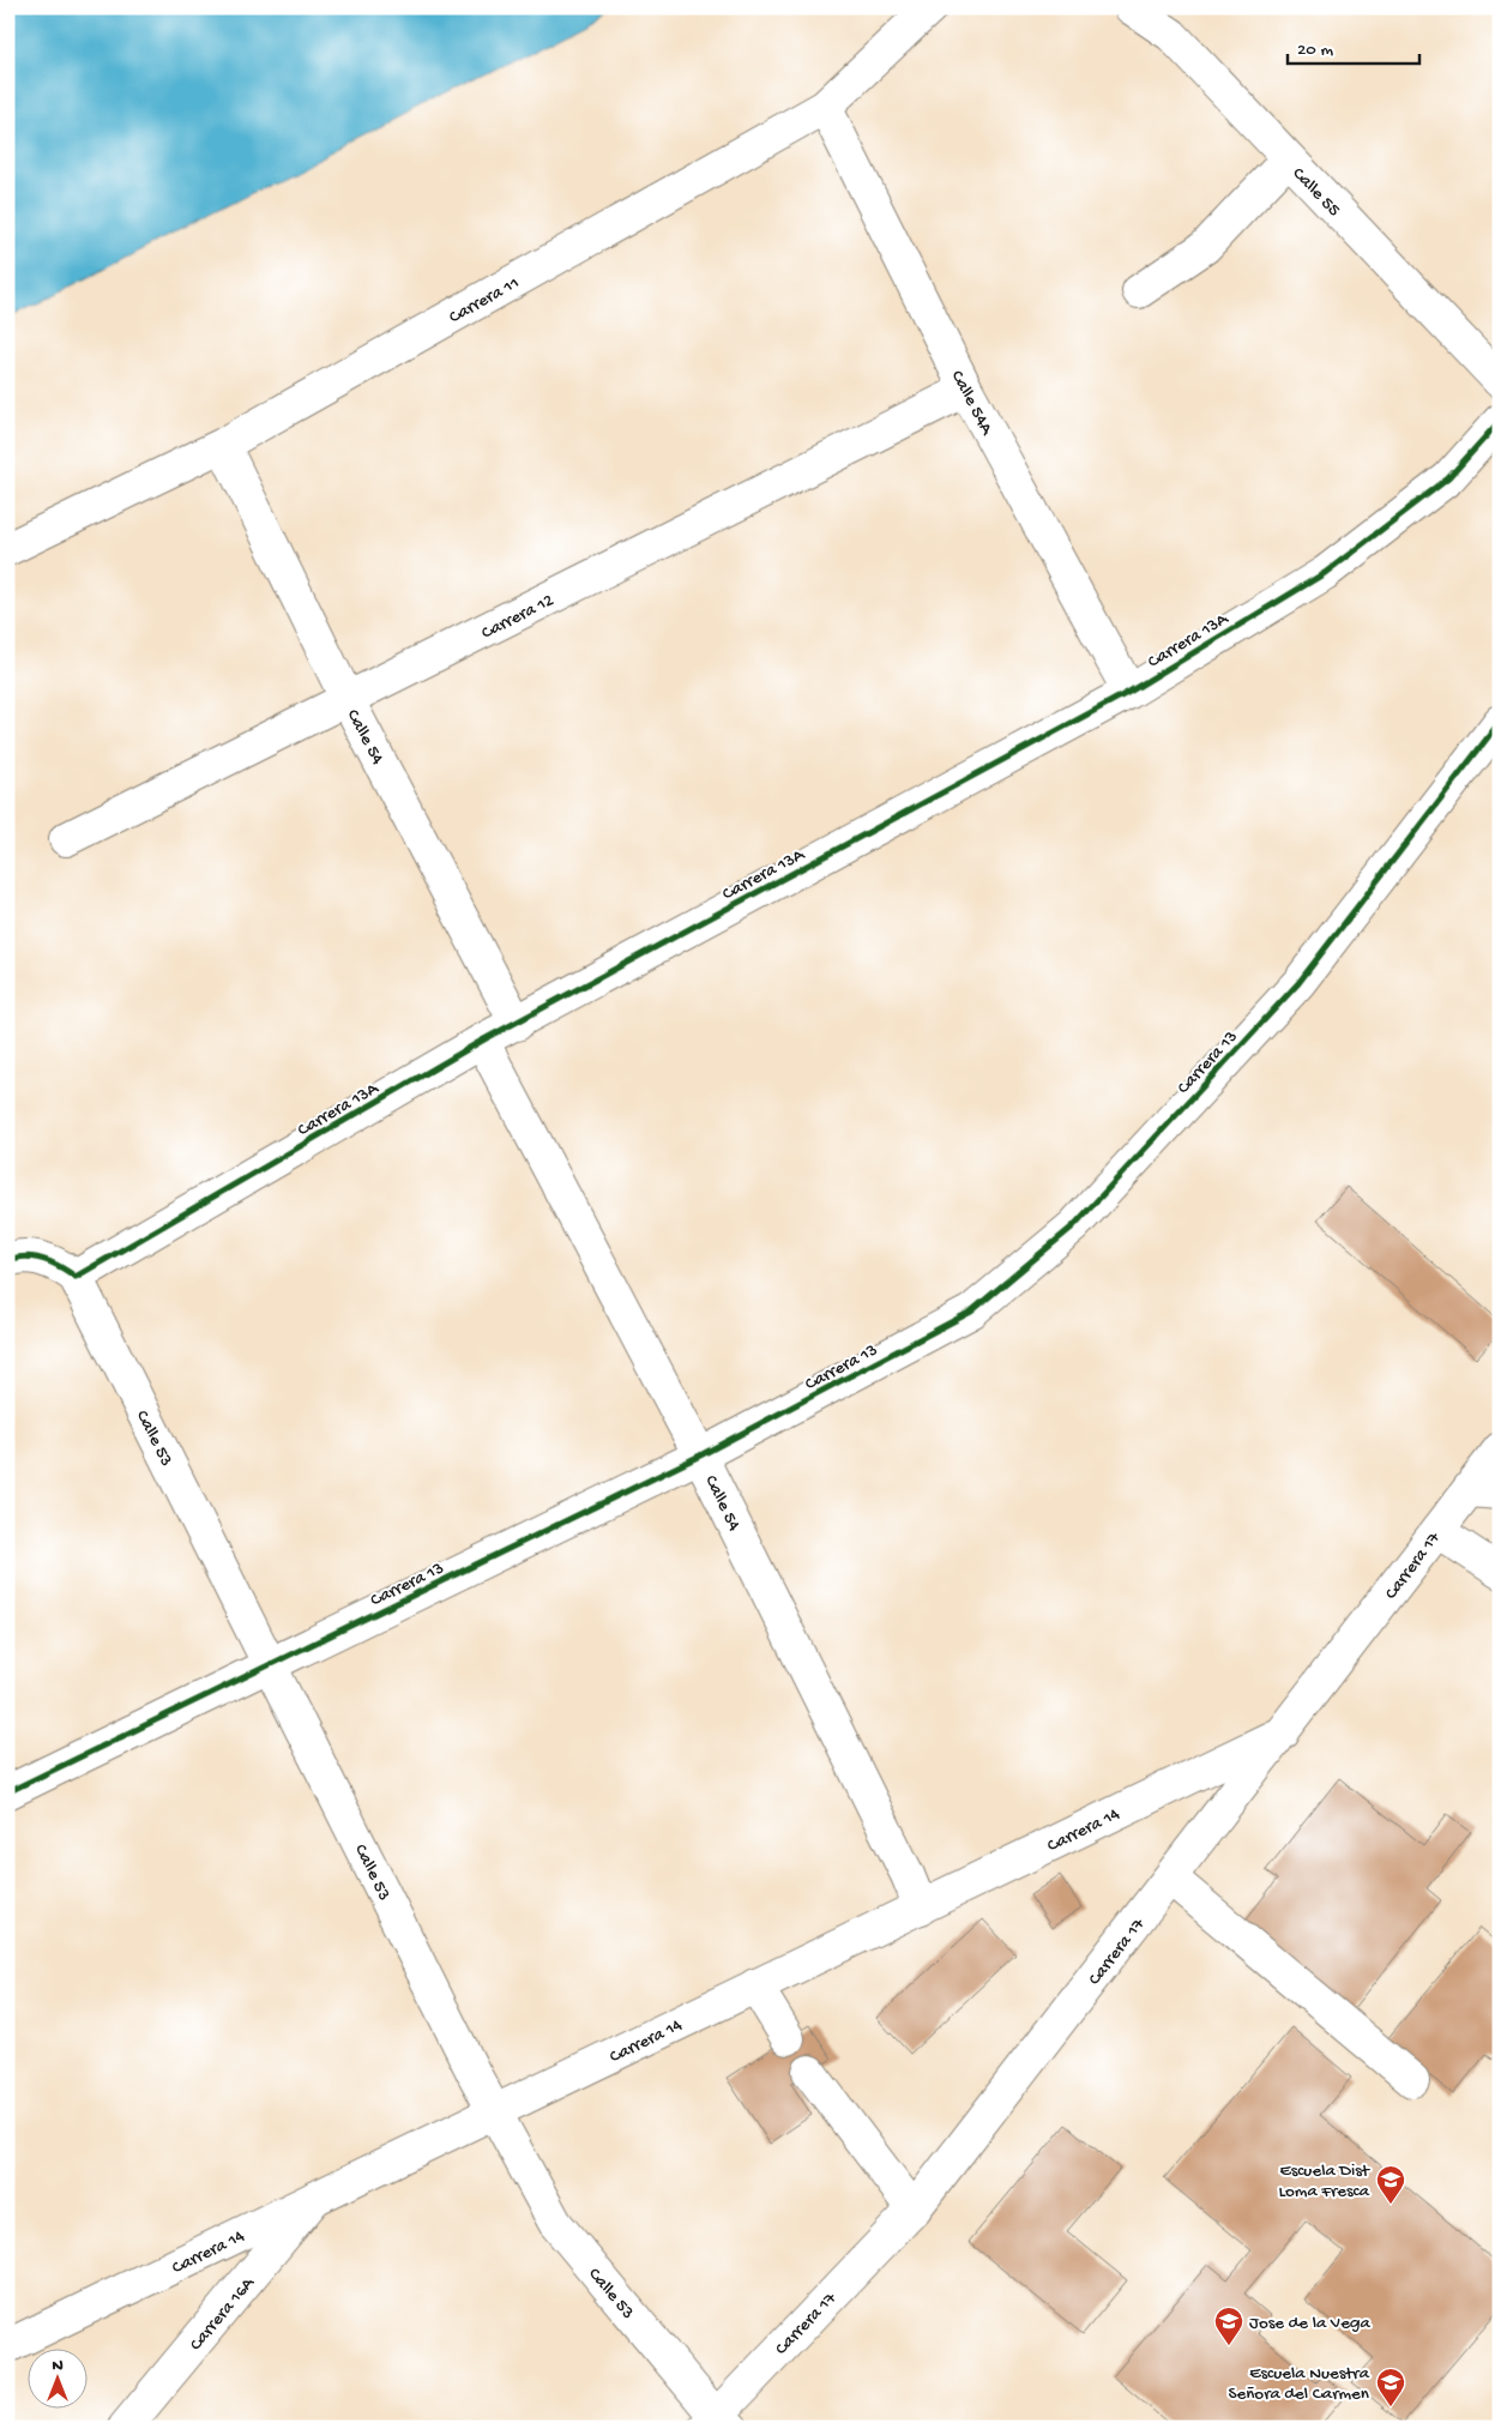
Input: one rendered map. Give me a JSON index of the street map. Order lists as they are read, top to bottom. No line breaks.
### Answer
{"streets":{"street":["Calle 55","Carrera 11","Calle 54A","Carrera 12","Carrera 13A","Calle 54","Carrera 13","Calle 53","Carrera 17","Carrera 14","Carrera 16A"]},"crossings":[["Carrera 11","Calle 54A"],["Carrera 11","Calle 54"],["Calle 54A","Carrera 12"],["Calle 54A","Carrera 13A"],["Carrera 12","Calle 54"],["Carrera 13A","Calle 54"],["Carrera 13A","Calle 53"],["Calle 54","Carrera 13"],["Calle 54","Carrera 14"],["Carrera 13","Calle 53"],["Calle 53","Carrera 17"],["Calle 53","Carrera 14"],["Carrera 17","Carrera 14"],["Carrera 14","Carrera 16A"]],"places":{"school or university":["Escuela Dist Loma Fresca","Jose de la Vega","Escuela Nuestra Señora del Carmen"]},"scale_bar":"20 m","north":"top"}
